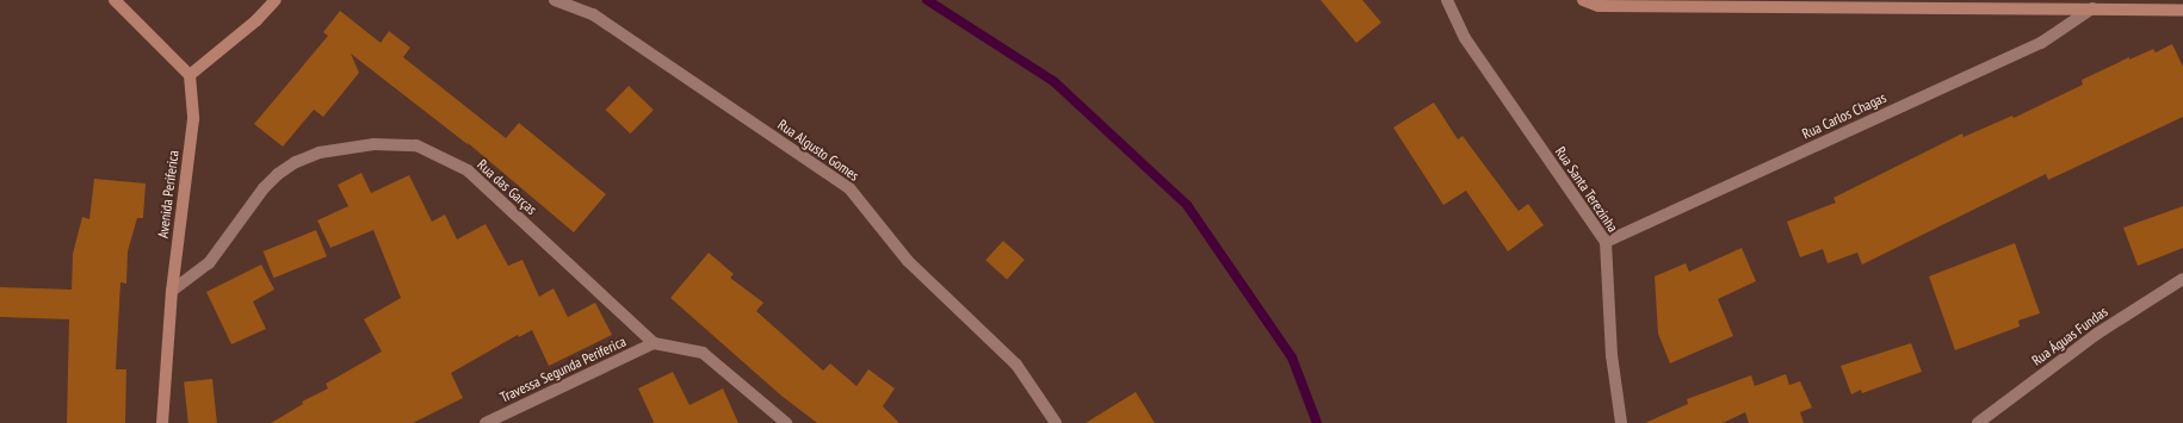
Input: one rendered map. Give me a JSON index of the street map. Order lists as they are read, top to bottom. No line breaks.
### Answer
{"streets":{"street":["Rua Carlos Chagas","Rua Algusto Gomes","Rua das Garças","Rua Santa Terezinha","Avenida Periferica","Rua Águas Fundas","Travessa Segunda Periferica"]},"crossings":[["Rua Carlos Chagas","Rua Santa Terezinha"],["Rua das Garças","Avenida Periferica"],["Rua das Garças","Travessa Segunda Periferica"]]}
